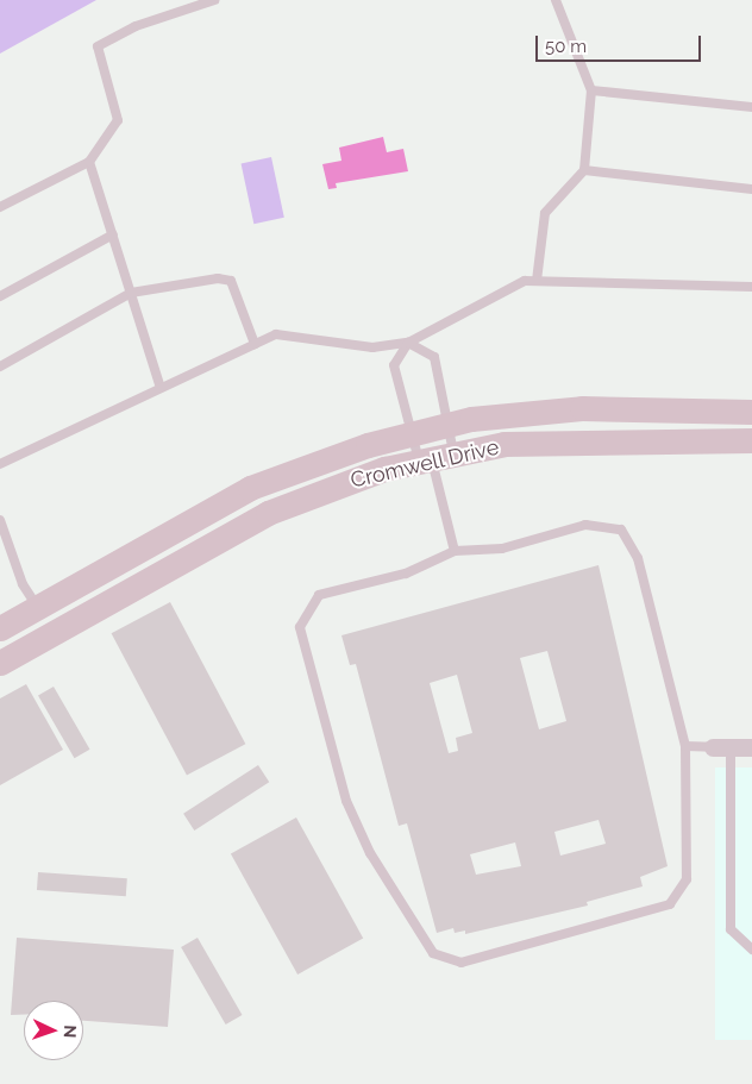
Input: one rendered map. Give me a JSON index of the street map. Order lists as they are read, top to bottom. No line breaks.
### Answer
{"streets":{"street":["Cromwell Drive"]},"scale_bar":"50 m","north":"right"}
